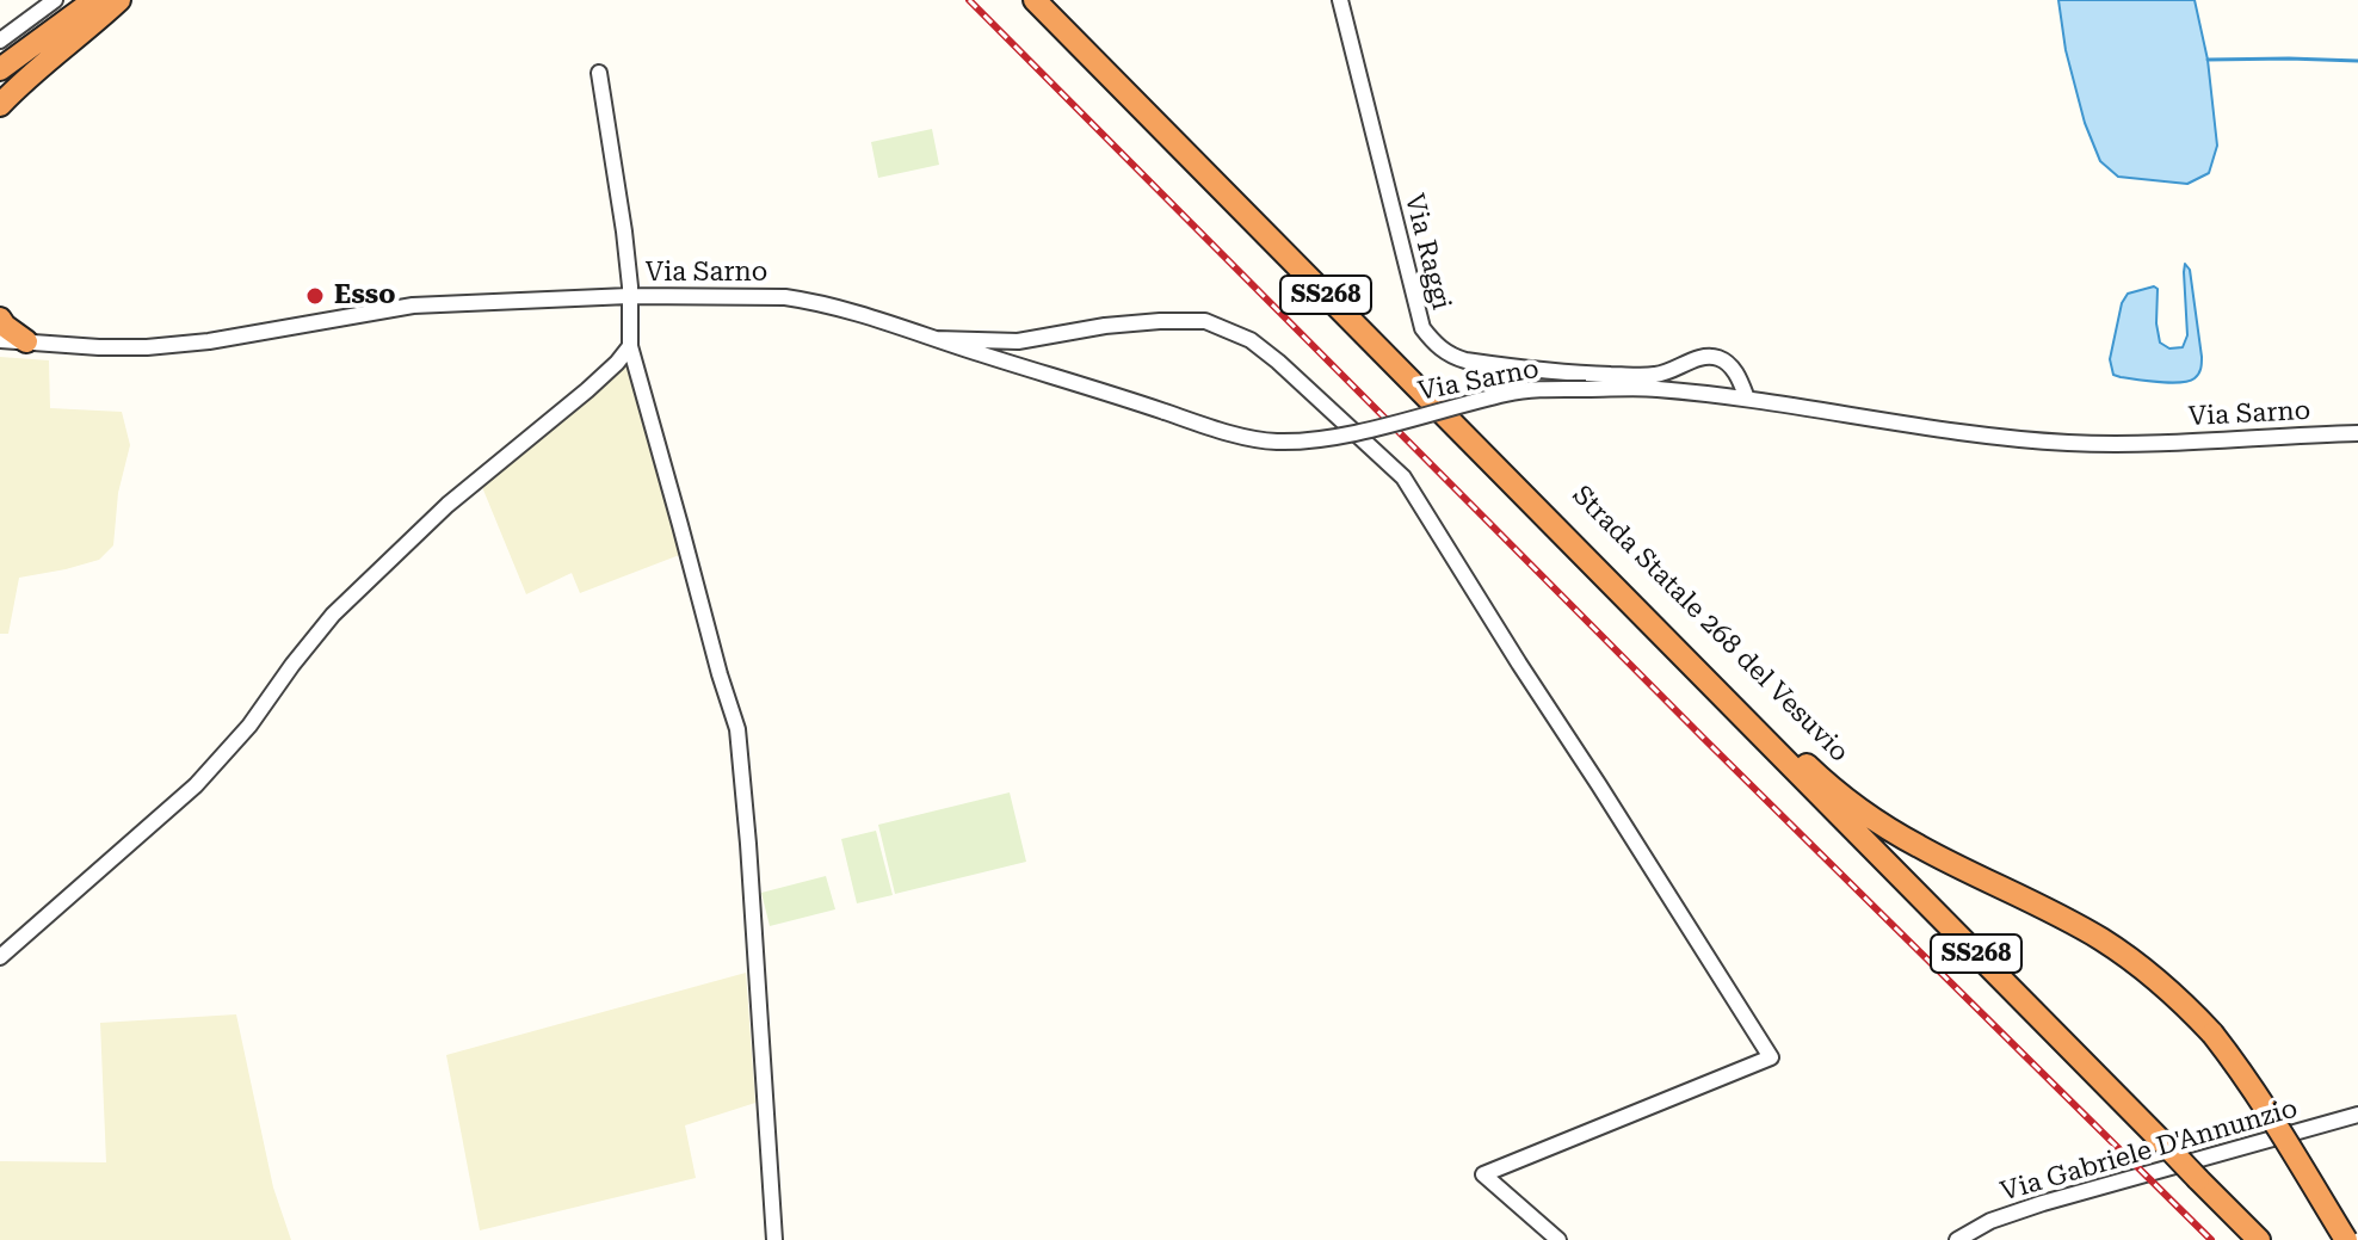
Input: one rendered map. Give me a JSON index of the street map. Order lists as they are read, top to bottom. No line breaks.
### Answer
{"streets":{"highway":["SS268","Strada Statale 268 del Vesuvio"],"street":["Via Raggi","Via Sarno","Via Gabriele D'Annunzio"]},"crossings":[["Via Raggi","Via Sarno"]],"places":["Esso"]}
